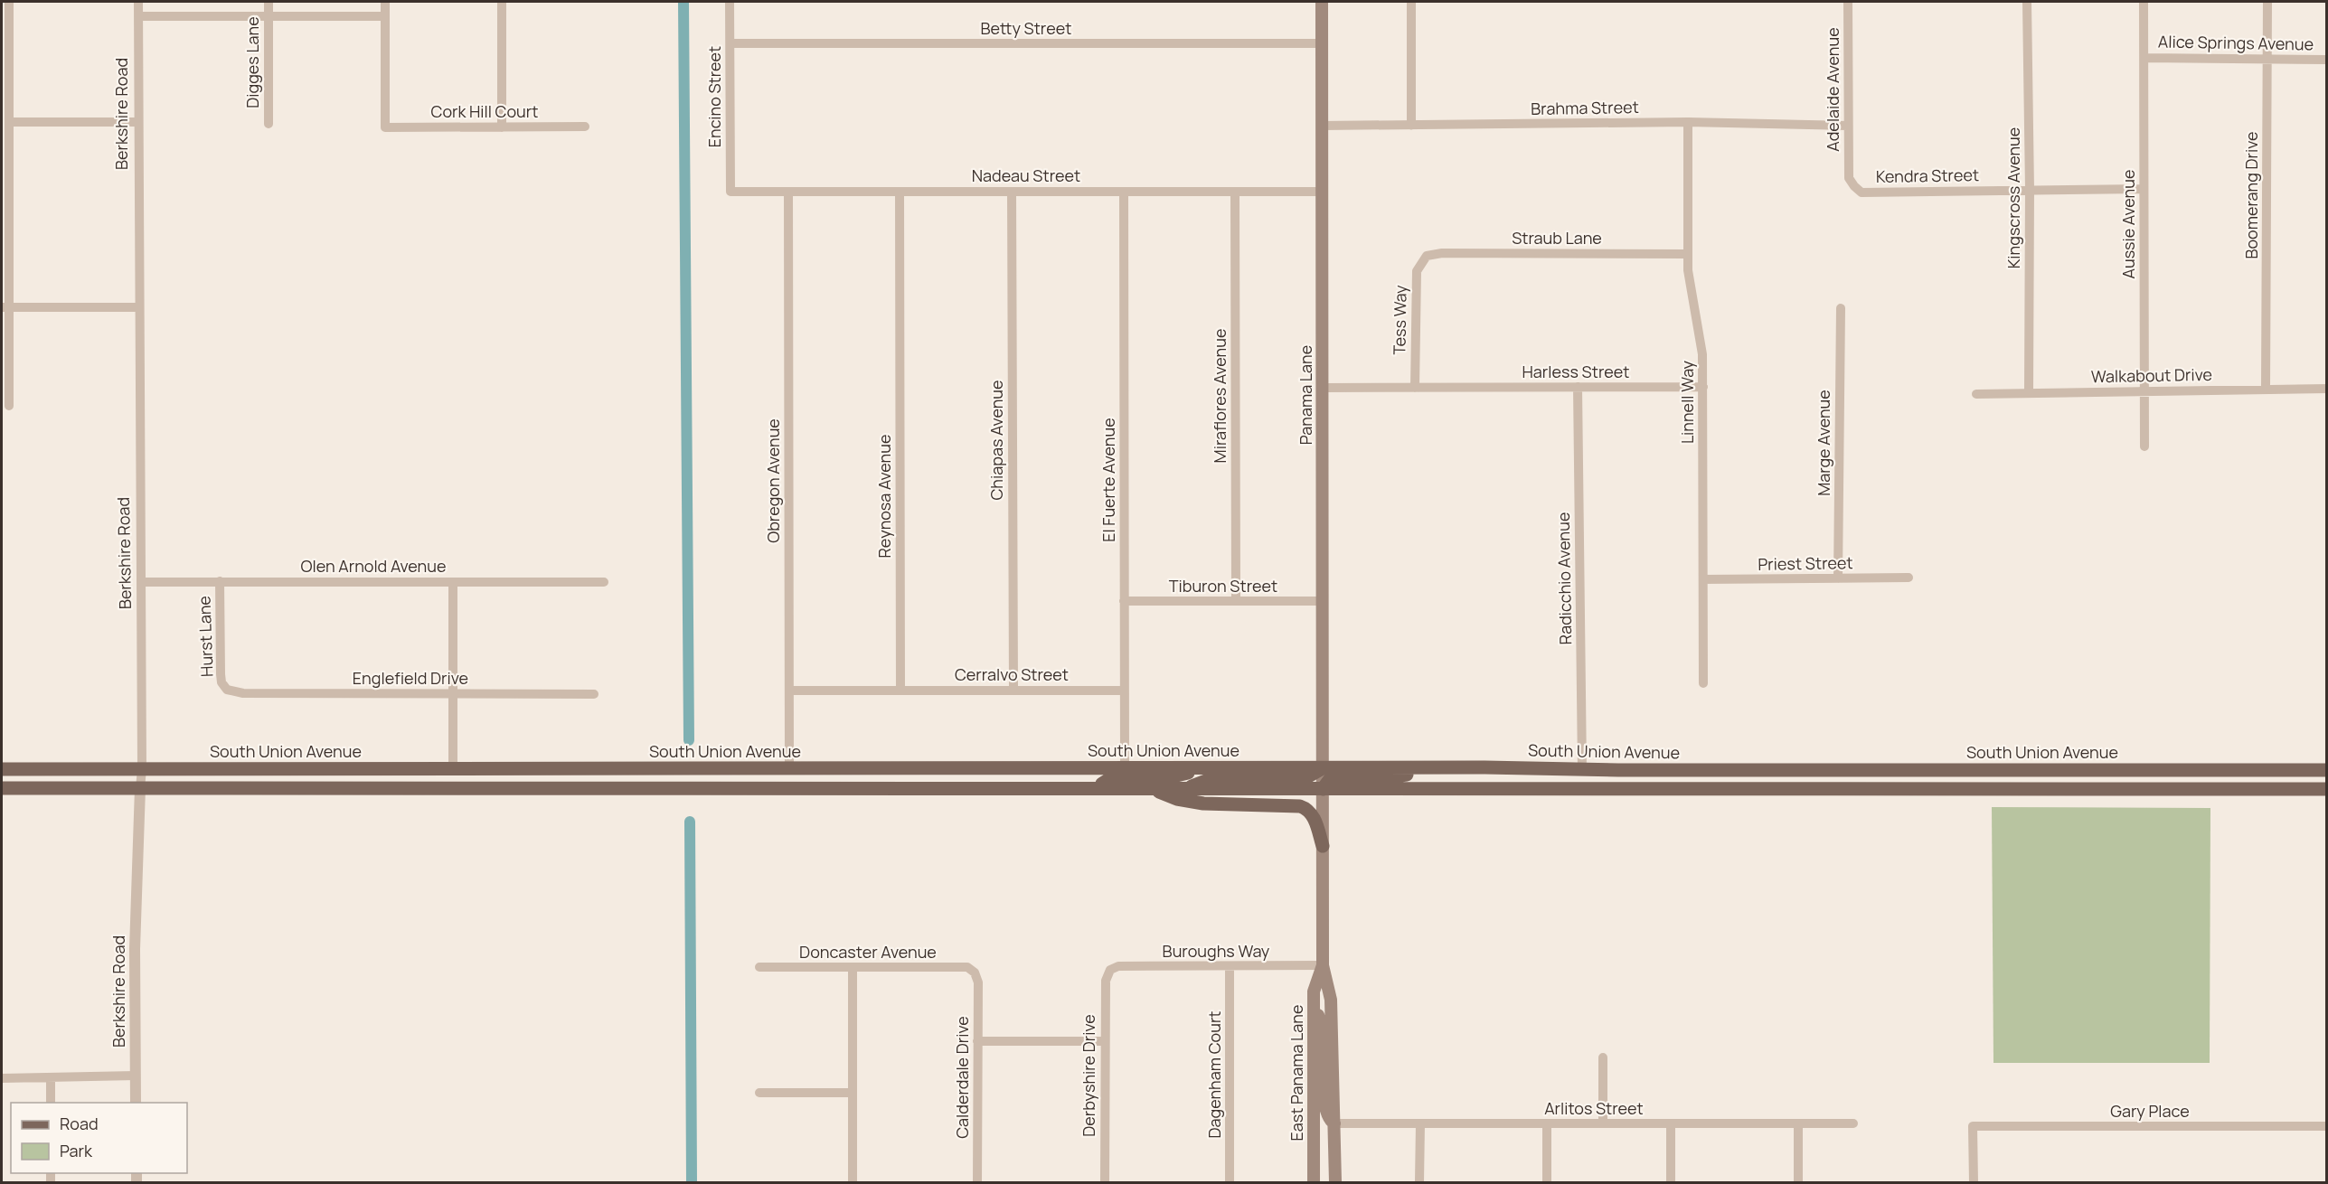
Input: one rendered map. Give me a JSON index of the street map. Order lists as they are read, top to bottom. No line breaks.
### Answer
{"streets":{"main road":["Panama Lane","South Union Avenue","East Panama Lane"],"street":["Betty Street","Alice Springs Avenue","Digges Lane","Adelaide Avenue","Encino Street","Brahma Street","Cork Hill Court","Berkshire Road","Nadeau Street","Kendra Street","Boomerang Drive","Kingscross Avenue","Aussie Avenue","Straub Lane","Tess Way","Harless Street","Walkabout Drive","Miraflores Avenue","Linnell Way","Chiapas Avenue","Marge Avenue","El Fuerte Avenue","Obregon Avenue","Reynosa Avenue","Priest Street","Olen Arnold Avenue","Radicchio Avenue","Tiburon Street","Hurst Lane","Cerralvo Street","Englefield Drive","Buroughs Way","Doncaster Avenue","Dagenham Court","Derbyshire Drive","Calderdale Drive","Arlitos Street","Gary Place"]},"crossings":[["Betty Street","Encino Street"],["Betty Street","Panama Lane"],["Alice Springs Avenue","Boomerang Drive"],["Alice Springs Avenue","Aussie Avenue"],["Adelaide Avenue","Brahma Street"],["Adelaide Avenue","Kendra Street"],["Encino Street","Nadeau Street"],["Brahma Street","Panama Lane"],["Brahma Street","Linnell Way"],["Berkshire Road","Olen Arnold Avenue"],["Berkshire Road","South Union Avenue"],["Nadeau Street","Panama Lane"],["Nadeau Street","Miraflores Avenue"],["Nadeau Street","Chiapas Avenue"],["Nadeau Street","El Fuerte Avenue"],["Nadeau Street","Obregon Avenue"],["Nadeau Street","Reynosa Avenue"],["Kendra Street","Kingscross Avenue"],["Kendra Street","Aussie Avenue"],["Boomerang Drive","Walkabout Drive"],["Kingscross Avenue","Walkabout Drive"],["Aussie Avenue","Walkabout Drive"],["Straub Lane","Tess Way"],["Straub Lane","Linnell Way"],["Tess Way","Harless Street"],["Harless Street","Linnell Way"],["Harless Street","Radicchio Avenue"],["Panama Lane","Tiburon Street"],["Panama Lane","South Union Avenue"],["Panama Lane","East Panama Lane"],["Miraflores Avenue","Tiburon Street"],["Linnell Way","Priest Street"],["Chiapas Avenue","Cerralvo Street"],["Marge Avenue","Priest Street"],["El Fuerte Avenue","Tiburon Street"],["El Fuerte Avenue","Cerralvo Street"],["El Fuerte Avenue","South Union Avenue"],["Obregon Avenue","South Union Avenue"],["Reynosa Avenue","Cerralvo Street"],["Olen Arnold Avenue","Hurst Lane"],["Radicchio Avenue","South Union Avenue"],["Hurst Lane","Englefield Drive"],["Buroughs Way","East Panama Lane"],["Buroughs Way","Dagenham Court"],["Buroughs Way","Derbyshire Drive"],["Doncaster Avenue","Calderdale Drive"],["East Panama Lane","Arlitos Street"]],"legend":["Road","Park"]}
